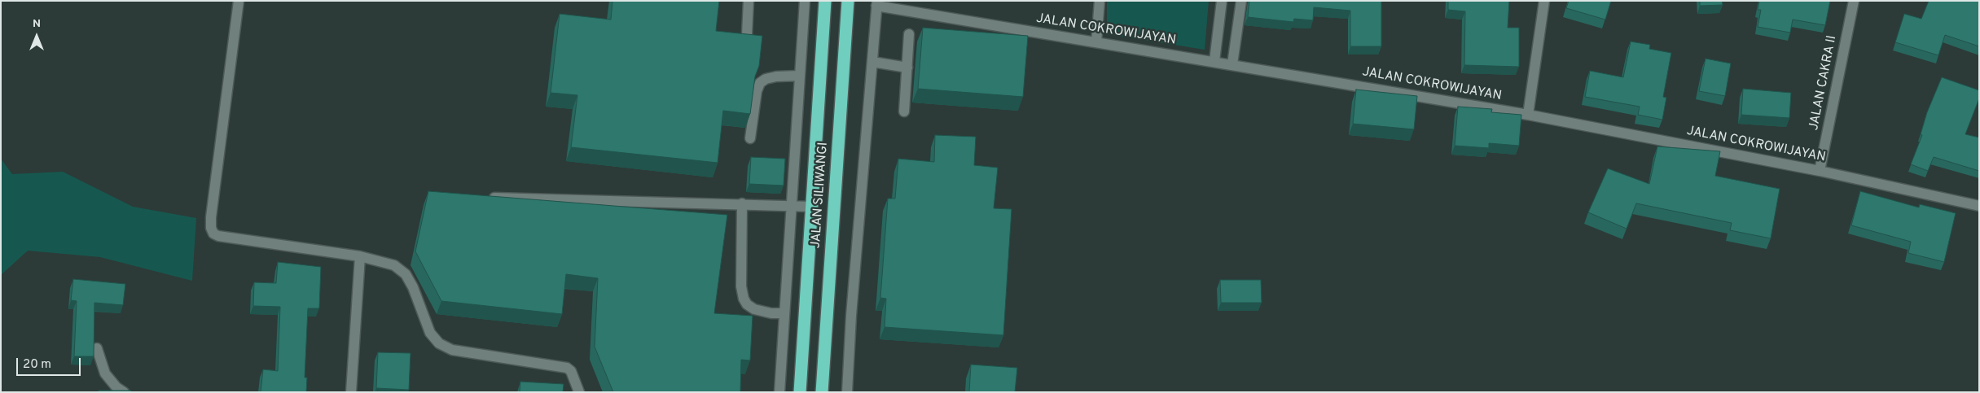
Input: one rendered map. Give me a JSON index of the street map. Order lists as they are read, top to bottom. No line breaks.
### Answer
{"streets":{"highway":["JALAN SILIWANGI"],"street":["JALAN COKROWIJAYAN","JALAN CAKRA II"]},"crossings":[["JALAN COKROWIJAYAN","JALAN CAKRA II"]],"scale_bar":"20 m","north":"top"}
